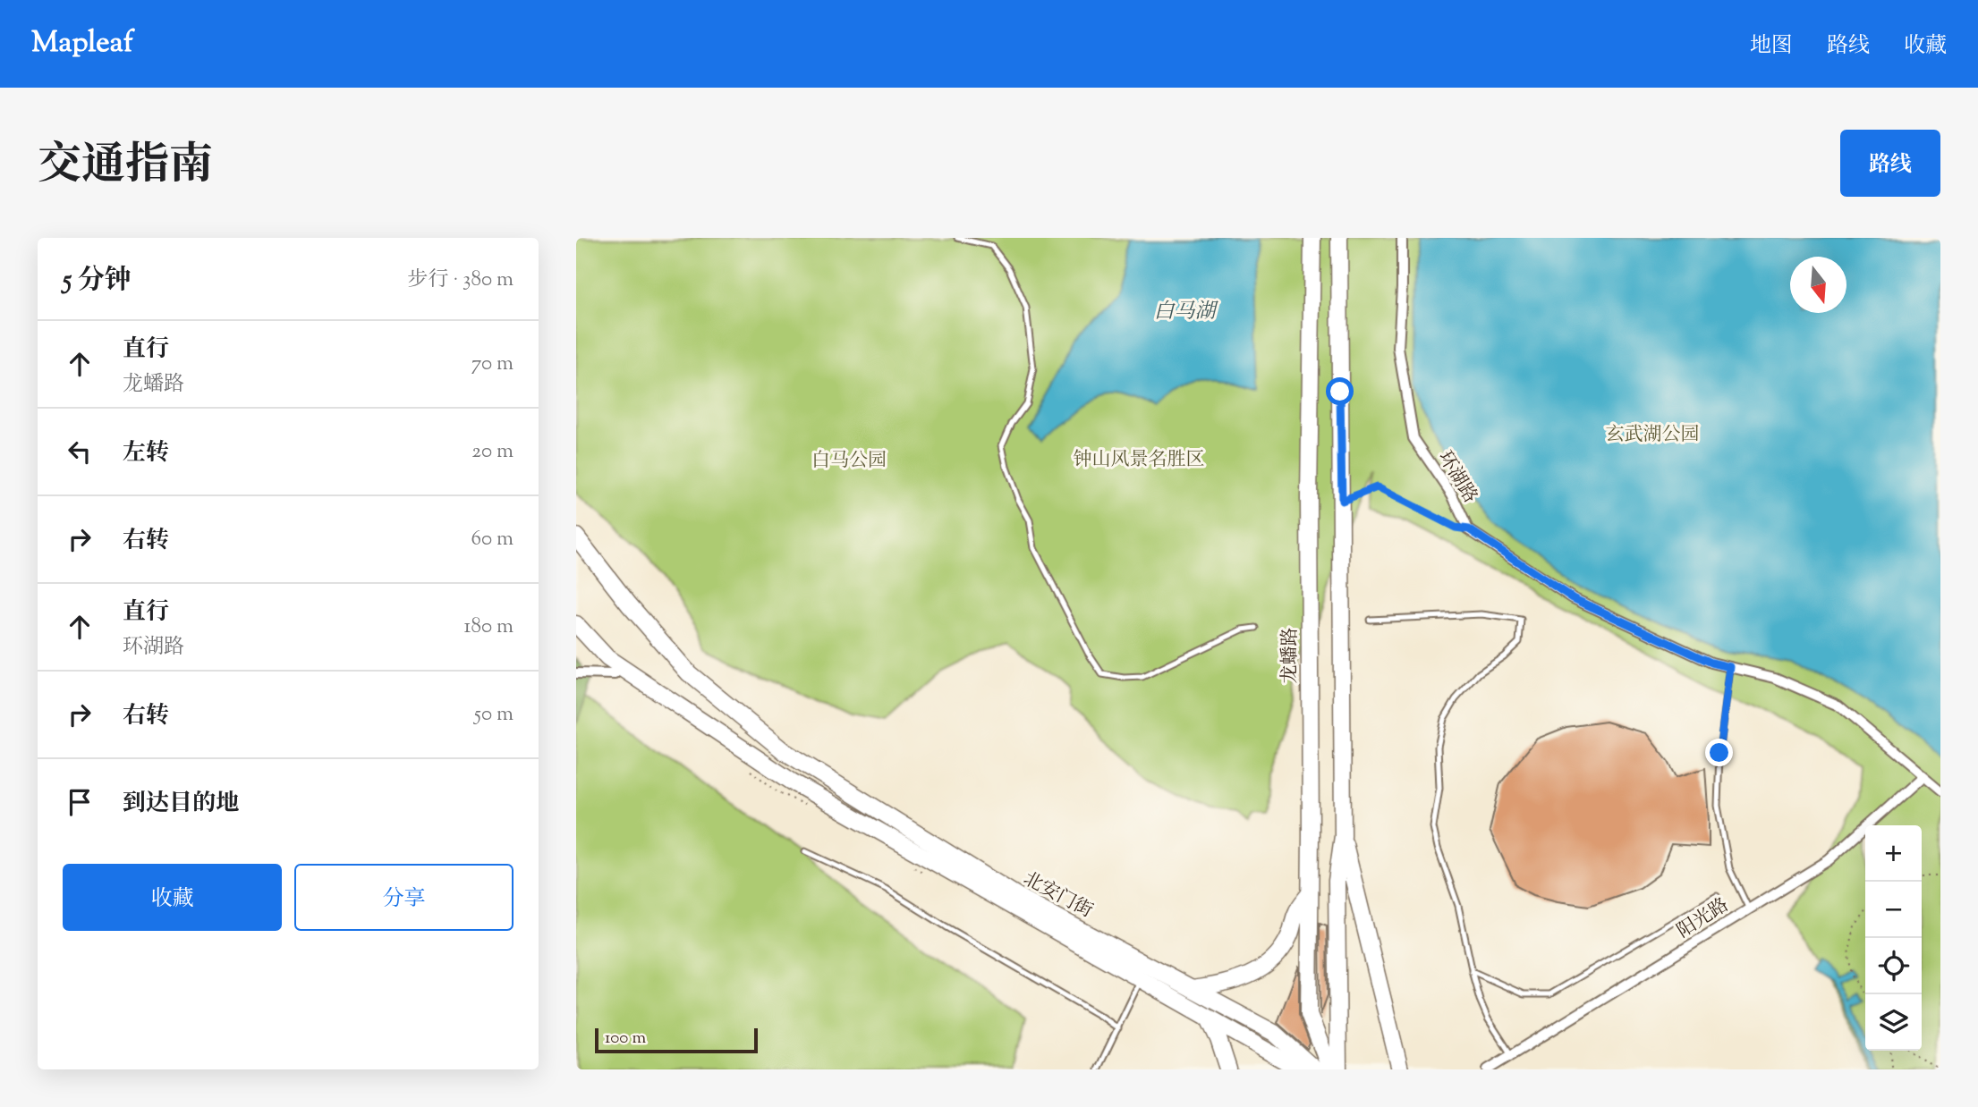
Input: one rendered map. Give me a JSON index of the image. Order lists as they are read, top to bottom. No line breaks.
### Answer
{"streets":{"main road":["龙蟠路","北安门街"],"street":["环湖路","阳光路"]},"crossings":[["环湖路","阳光路"]],"water":["白马湖"],"parks":["玄武湖公园","钟山风景名胜区","白马公园"],"scale_bar":"100 m","north":"bottom","page":{"header":"Mapleaf","nav":["地图","路线","收藏"],"title":"交通指南","buttons":["路线",["收藏","分享"]],"heading":["5 分钟","步行 · 380 m"],"list":[["直行","龙蟠路","70 m"],["左转","20 m"],["右转","60 m"],["直行","环湖路","180 m"],["右转","50 m"],"到达目的地"],"map_buttons":["+","−"],"scale":"100 m"}}
